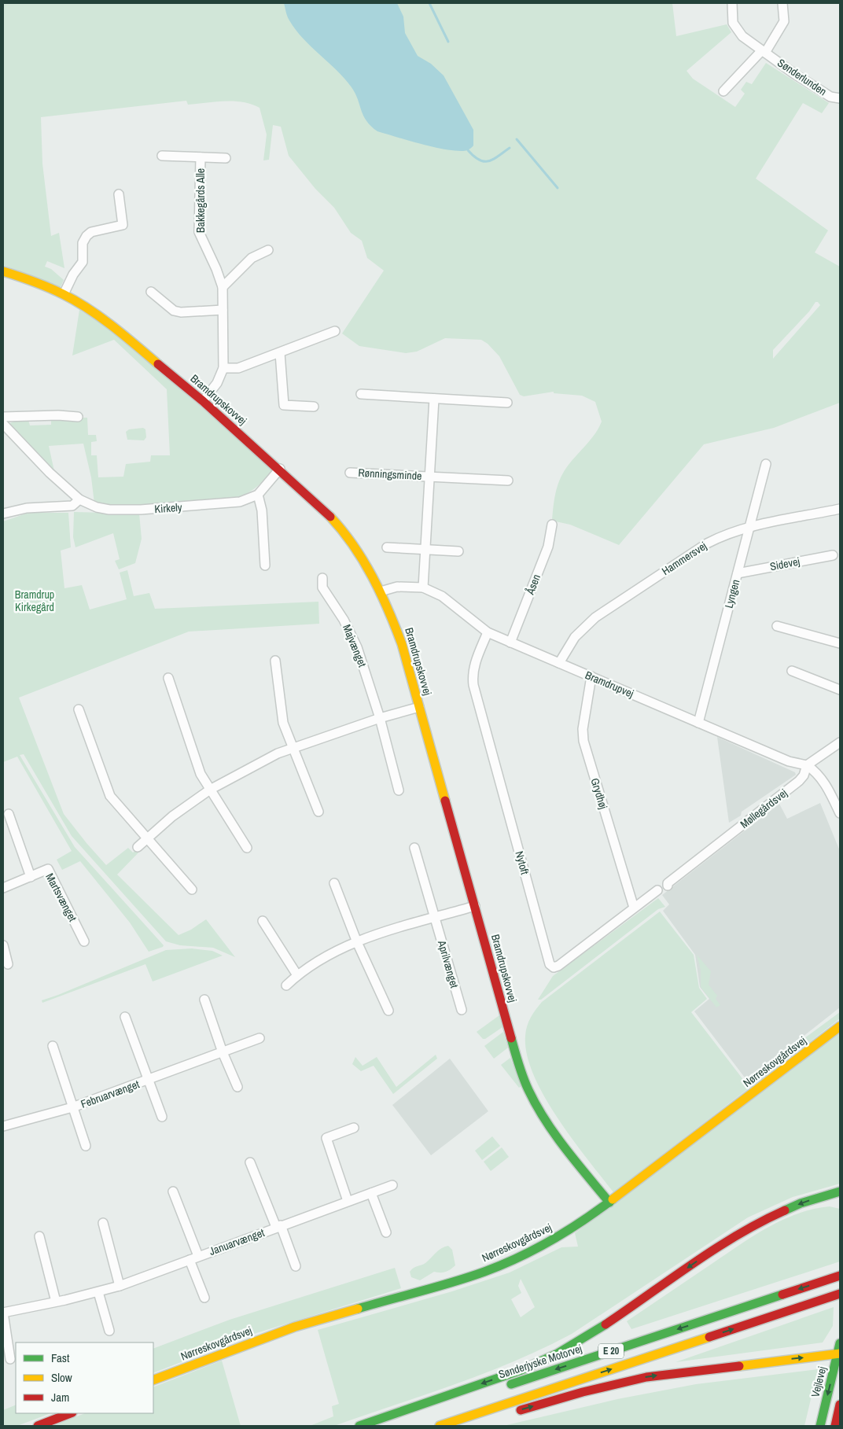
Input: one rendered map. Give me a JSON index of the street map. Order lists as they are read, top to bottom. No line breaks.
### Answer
{"streets":{"main road":["Bramdrupskovvej","Nørreskovgårdsvej","E 20","Sønderjyske Motorvej","Vejlevej"],"street":["Sønderlunden","Bakkegårds Alle","Rønningsminde","Kirkely","Hammersvej","Sidevej","Åsen","Lyngen","Majvænget","Bramdrupvej","Grydhøj","Møllegårdsvej","Nytoft","Martsvænget","Aprilvænget","Februarvænget","Januarvænget"]},"crossings":[["Bakkegårds Alle","Bramdrupskovvej"],["Bramdrupskovvej","Kirkely"],["Bramdrupskovvej","Bramdrupvej"],["Bramdrupskovvej","Nørreskovgårdsvej"],["Rønningsminde","Bramdrupvej"],["Hammersvej","Lyngen"],["Hammersvej","Bramdrupvej"],["Sidevej","Lyngen"],["Åsen","Bramdrupvej"],["Lyngen","Bramdrupvej"],["Bramdrupvej","Grydhøj"],["Bramdrupvej","Møllegårdsvej"],["Bramdrupvej","Nytoft"],["Grydhøj","Nytoft"]],"one_way":["Vejlevej"],"parks":["Bramdrup Kirkegård"],"legend":["Fast","Slow","Jam"]}
